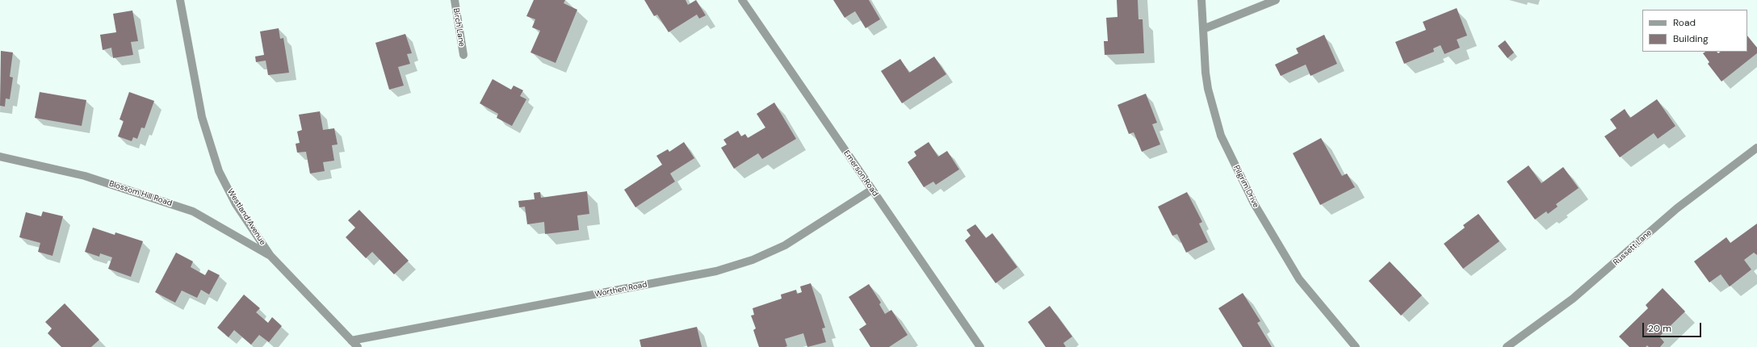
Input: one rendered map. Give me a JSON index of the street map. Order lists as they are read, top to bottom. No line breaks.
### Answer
{"streets":{"street":["Birch Lane","Emerson Road","Pilgrim Drive","Blossom Hill Road","Westland Avenue","Russett Lane","Worthen Road"]},"crossings":[["Emerson Road","Worthen Road"],["Blossom Hill Road","Westland Avenue"],["Westland Avenue","Worthen Road"]],"legend":["Road","Building"],"scale_bar":"20 m"}
